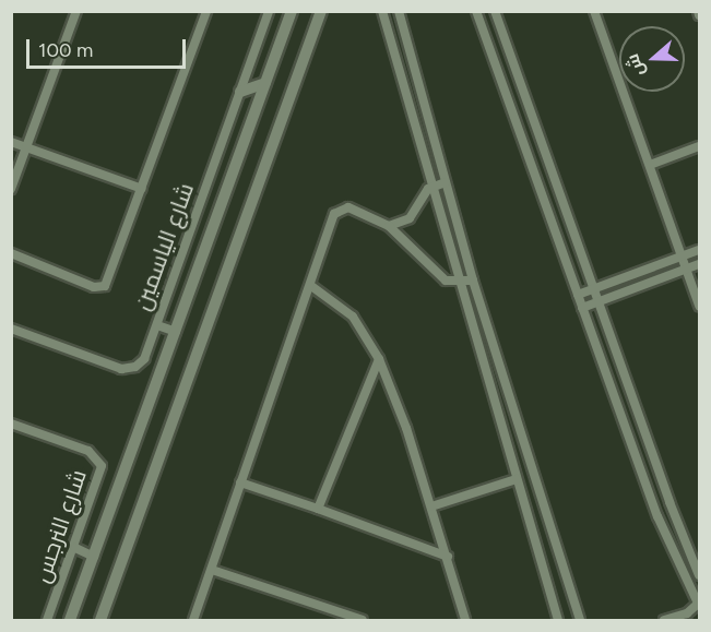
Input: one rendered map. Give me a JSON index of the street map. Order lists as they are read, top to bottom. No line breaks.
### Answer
{"streets":{"street":["شارع الياسمين","شارع النرجس"]},"scale_bar":"100 m","north":"left"}
